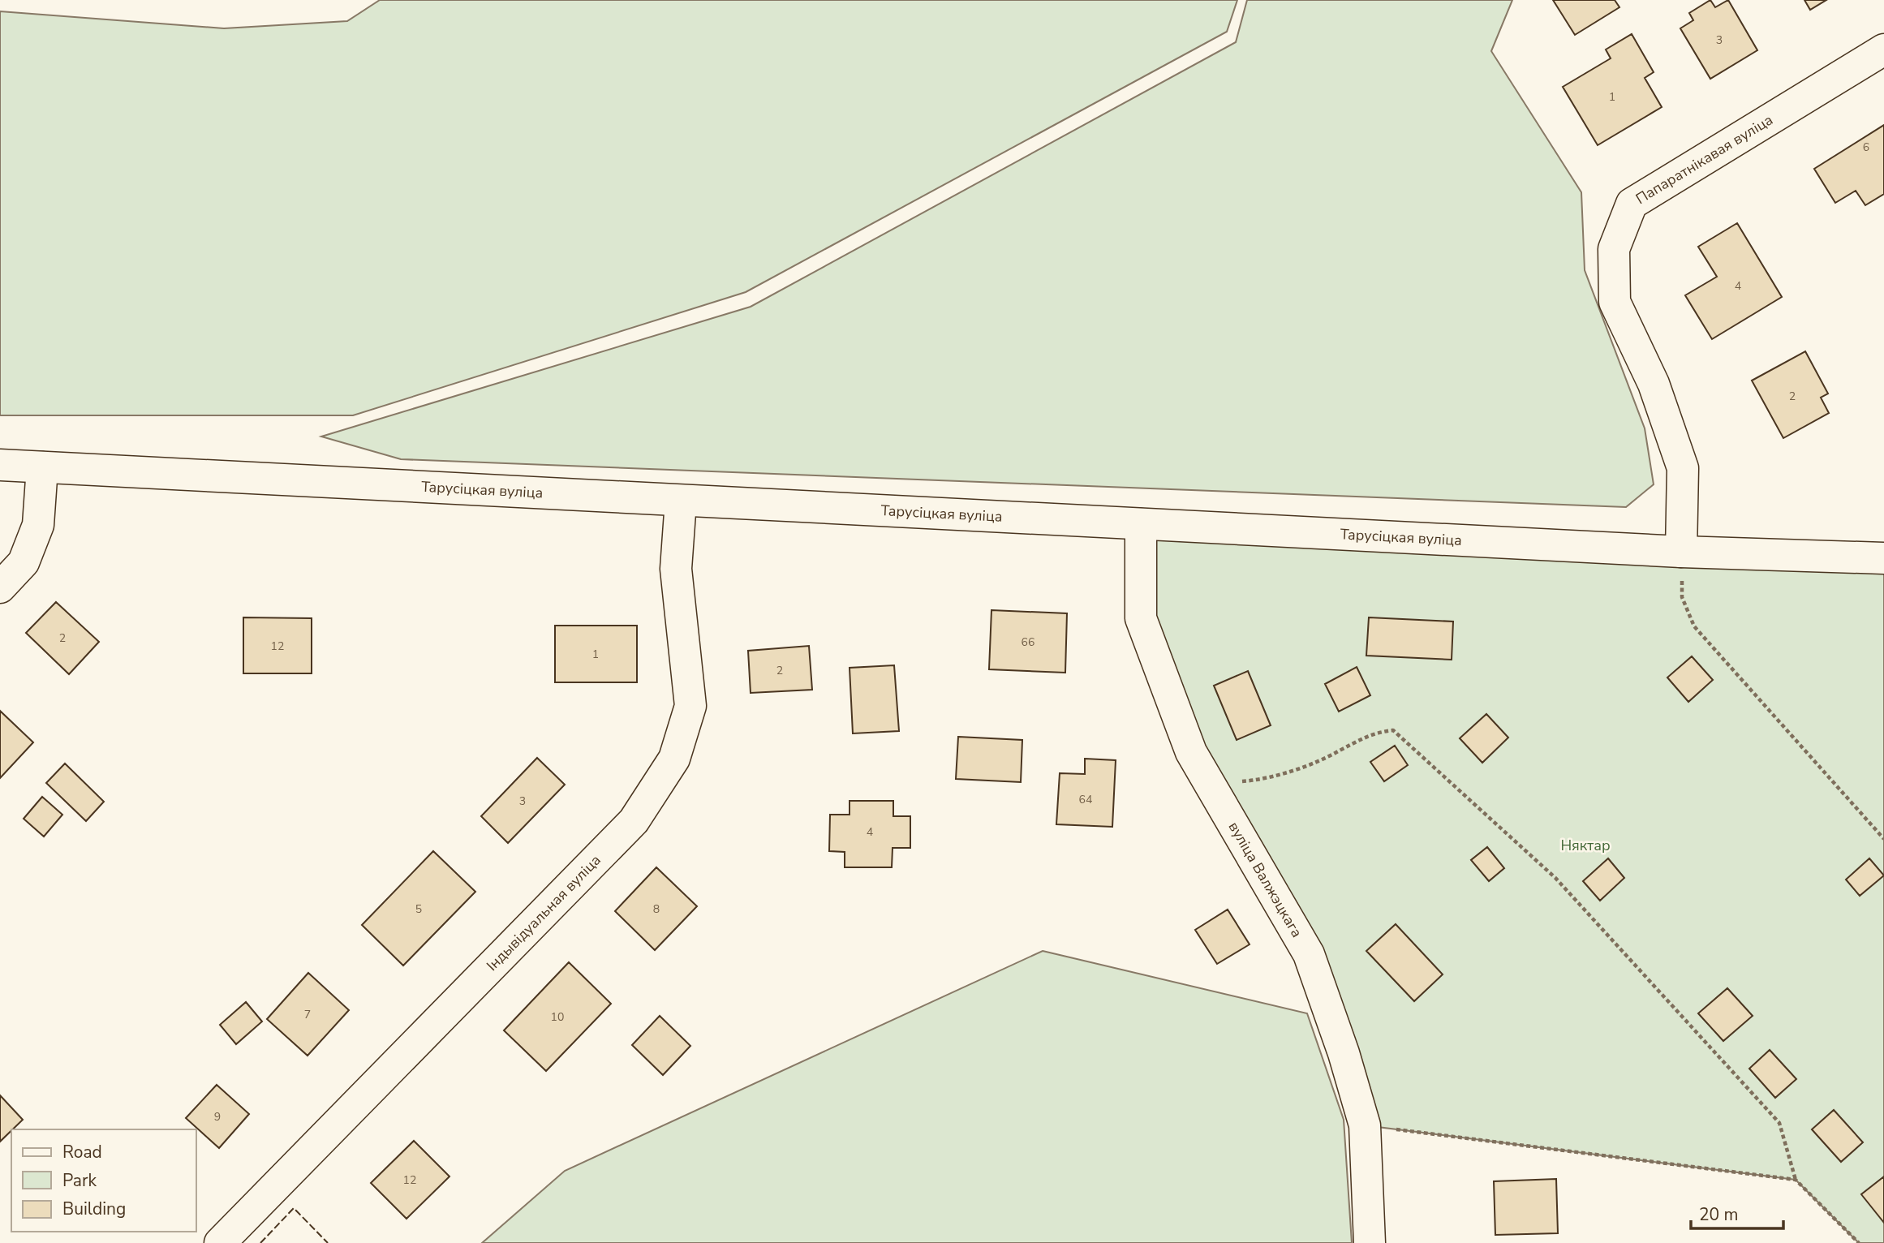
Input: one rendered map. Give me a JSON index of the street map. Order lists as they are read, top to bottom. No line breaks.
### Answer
{"streets":{"street":["Папаратнікавая вуліца","Тарусіцкая вуліца","вуліца Валжэцкага","Індывідуальная вуліца"]},"crossings":[["Папаратнікавая вуліца","Тарусіцкая вуліца"],["Тарусіцкая вуліца","вуліца Валжэцкага"],["Тарусіцкая вуліца","Індывідуальная вуліца"]],"parks":["Няктар"],"house_numbers":["3","1","6","4","2","2","66","12","1","2","64","3","4","5","8","7","10","9","12"],"legend":["Road","Park","Building"],"scale_bar":"20 m"}
